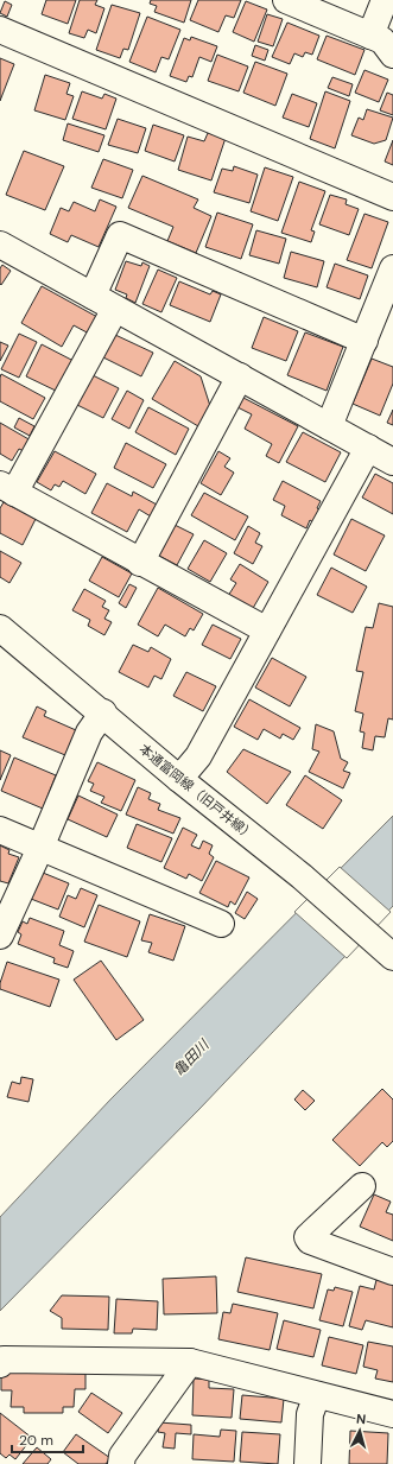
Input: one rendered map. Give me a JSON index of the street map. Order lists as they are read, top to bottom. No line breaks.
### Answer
{"streets":{"street":["本通富岡線（旧戸井線）"]},"water":["亀田川"],"scale_bar":"20 m","north":"top"}
